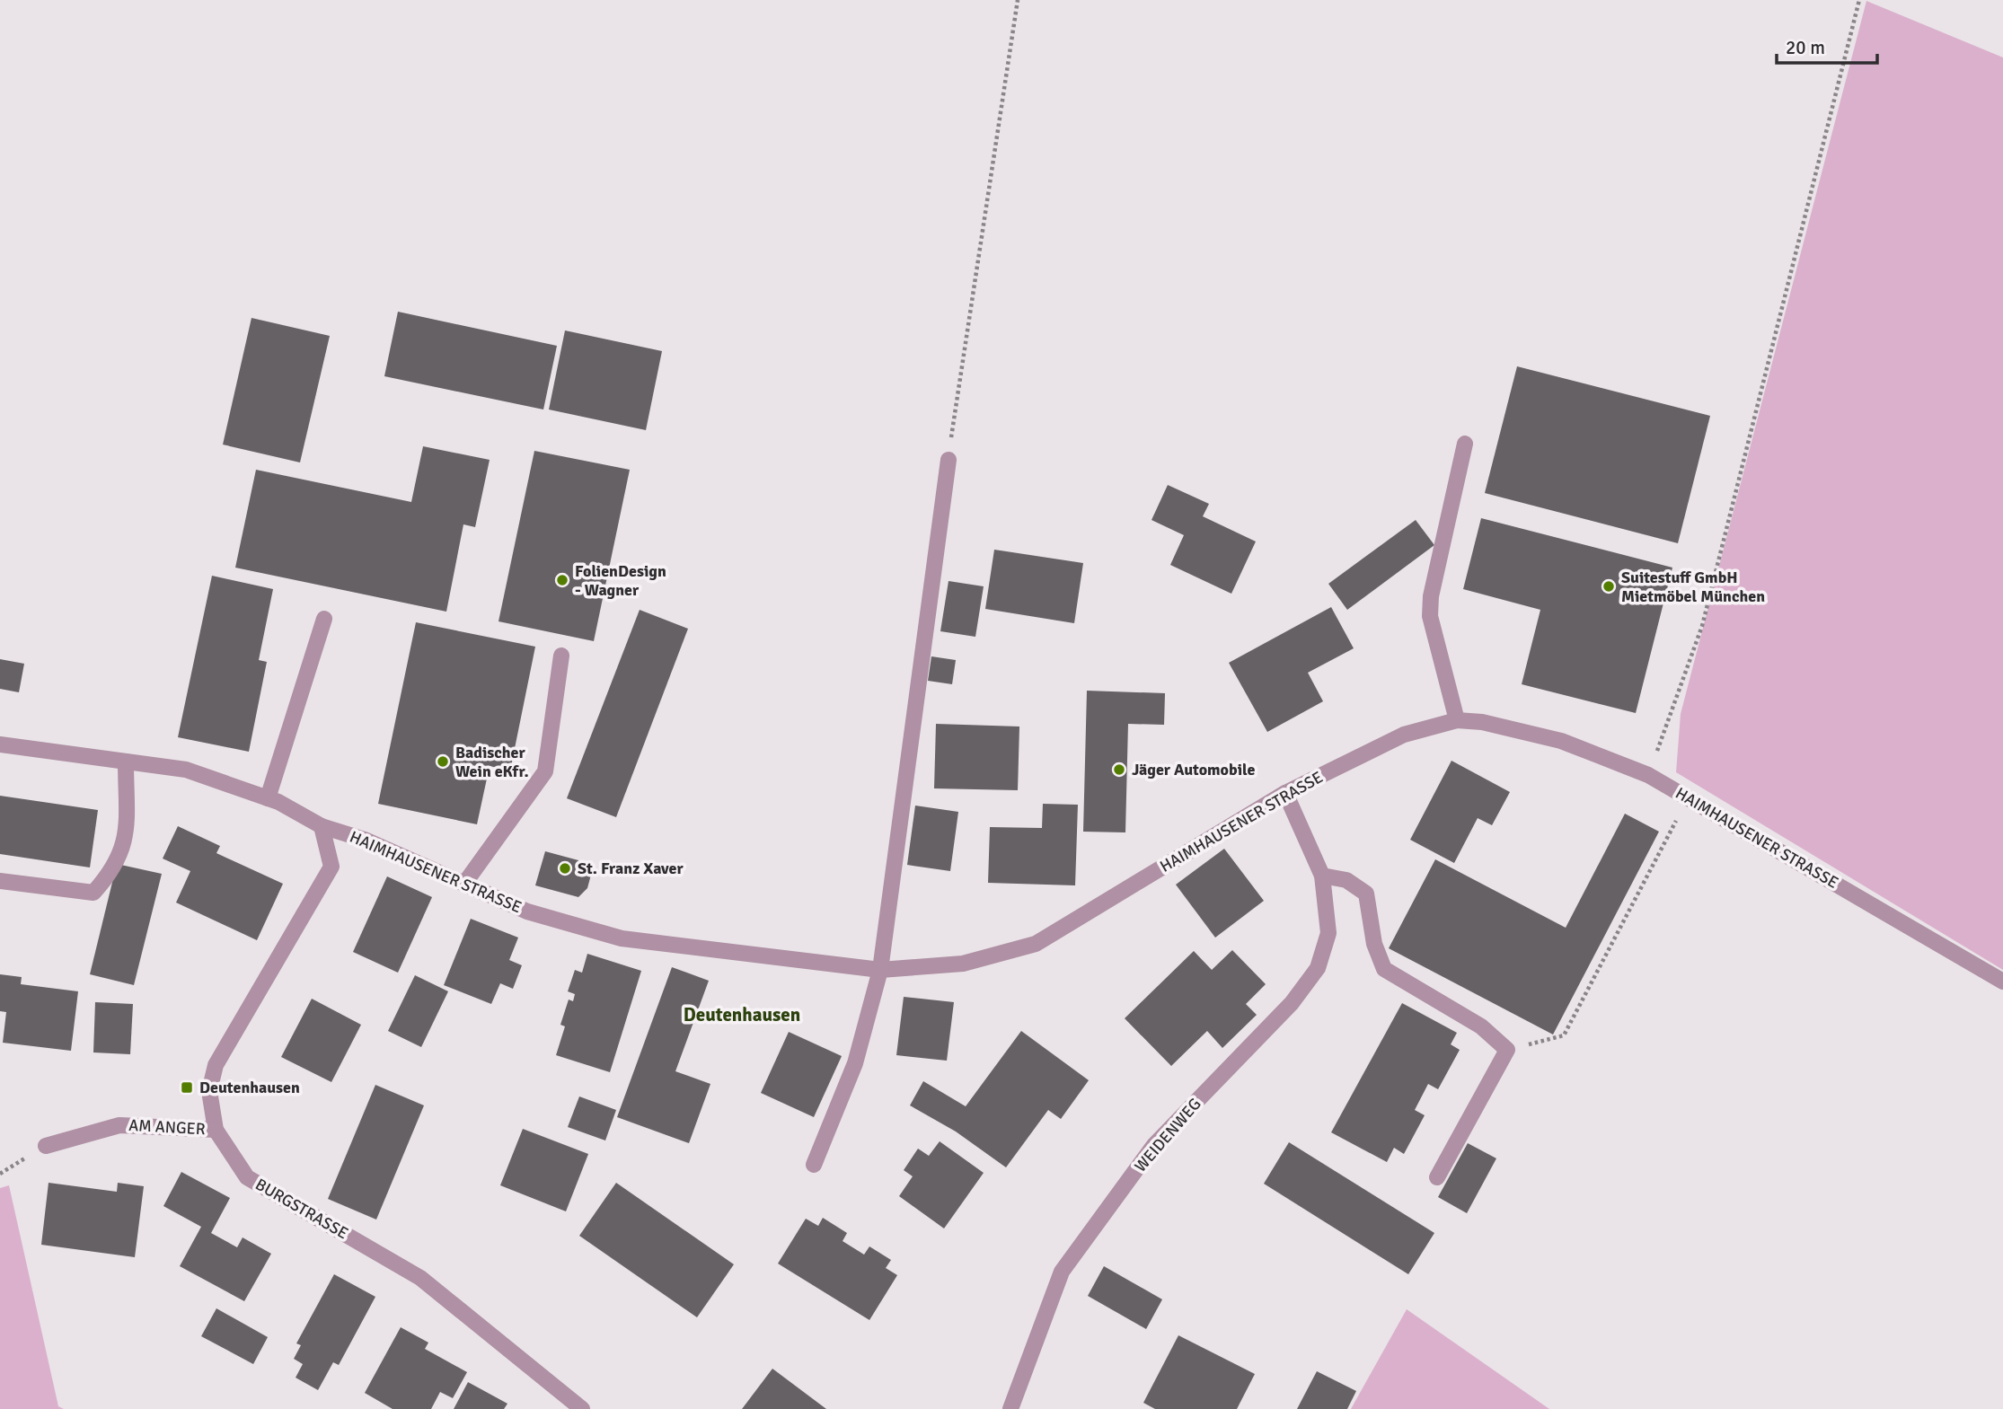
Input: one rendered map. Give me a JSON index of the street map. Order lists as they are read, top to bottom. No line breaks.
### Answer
{"streets":{"street":["HAIMHAUSENER STRASSE","AM ANGER","WEIDENWEG","BURGSTRASSE"]},"crossings":[["HAIMHAUSENER STRASSE","WEIDENWEG"],["HAIMHAUSENER STRASSE","BURGSTRASSE"],["AM ANGER","BURGSTRASSE"]],"districts":["Deutenhausen"],"places":{"other":["FolienDesign - Wagner","Suitestuff GmbH Mietmöbel München","Badischer Wein eKfr.","Jäger Automobile","St. Franz Xaver"],"transit":["Deutenhausen"]},"scale_bar":"20 m"}
